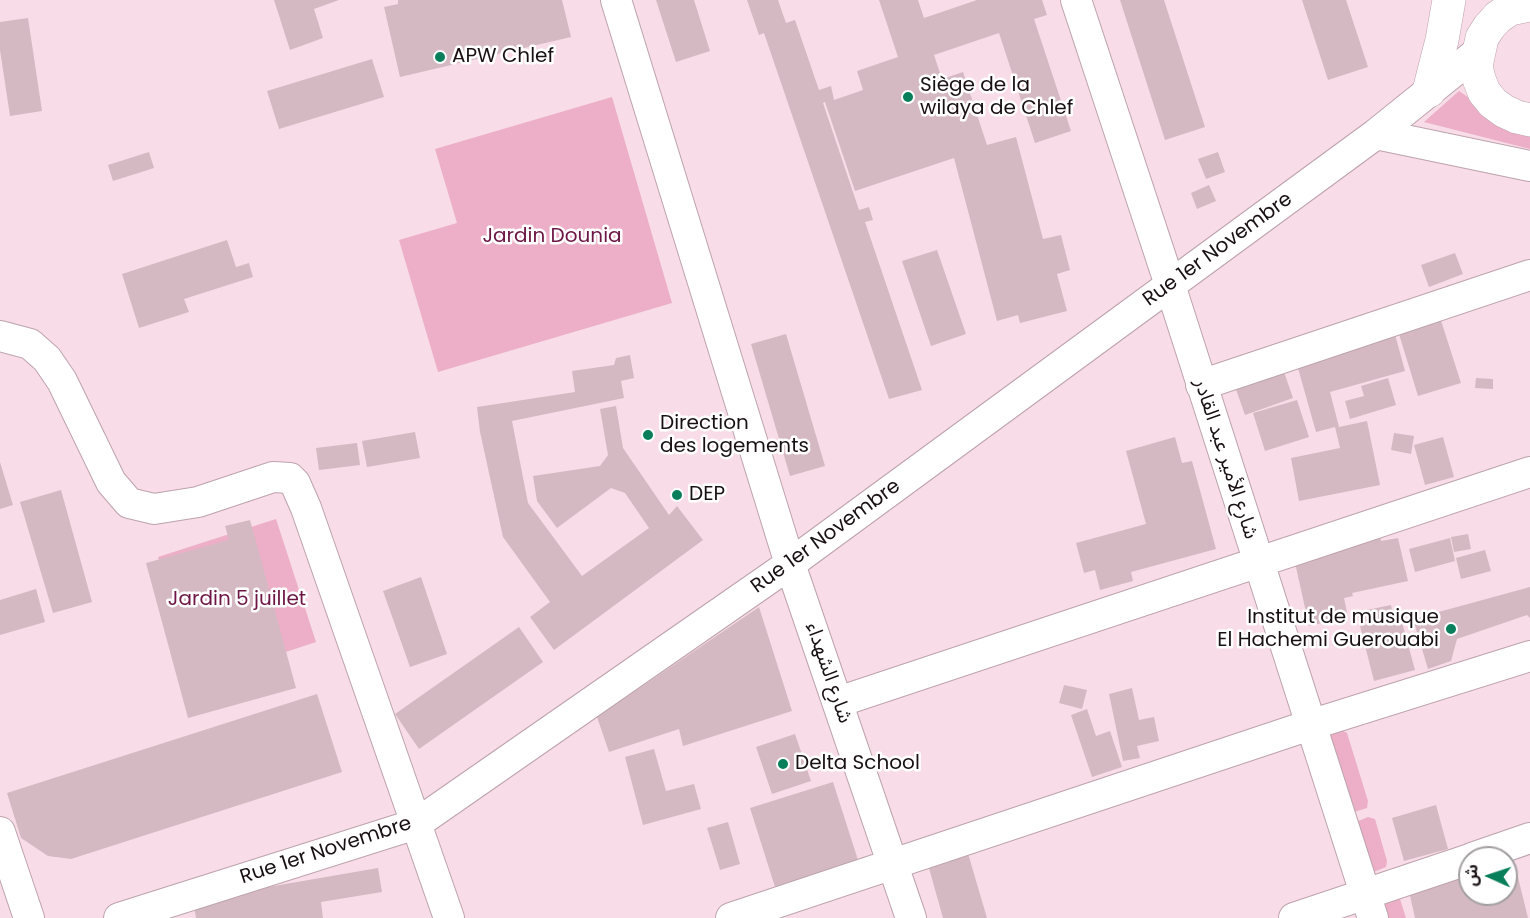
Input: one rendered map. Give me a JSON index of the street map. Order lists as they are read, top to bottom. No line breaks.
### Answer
{"streets":{"street":["Rue 1er Novembre","شارع الأمير عبد القادر","شارع الشهداء"]},"crossings":[["Rue 1er Novembre","شارع الأمير عبد القادر"],["Rue 1er Novembre","شارع الشهداء"]],"parks":["Jardin Dounia","Jardin 5 juillet"],"places":["APW Chlef","Siège de la wilaya de Chlef","Direction des logements","DEP","Institut de musique El Hachemi Guerouabi","Delta School"],"north":"left"}
